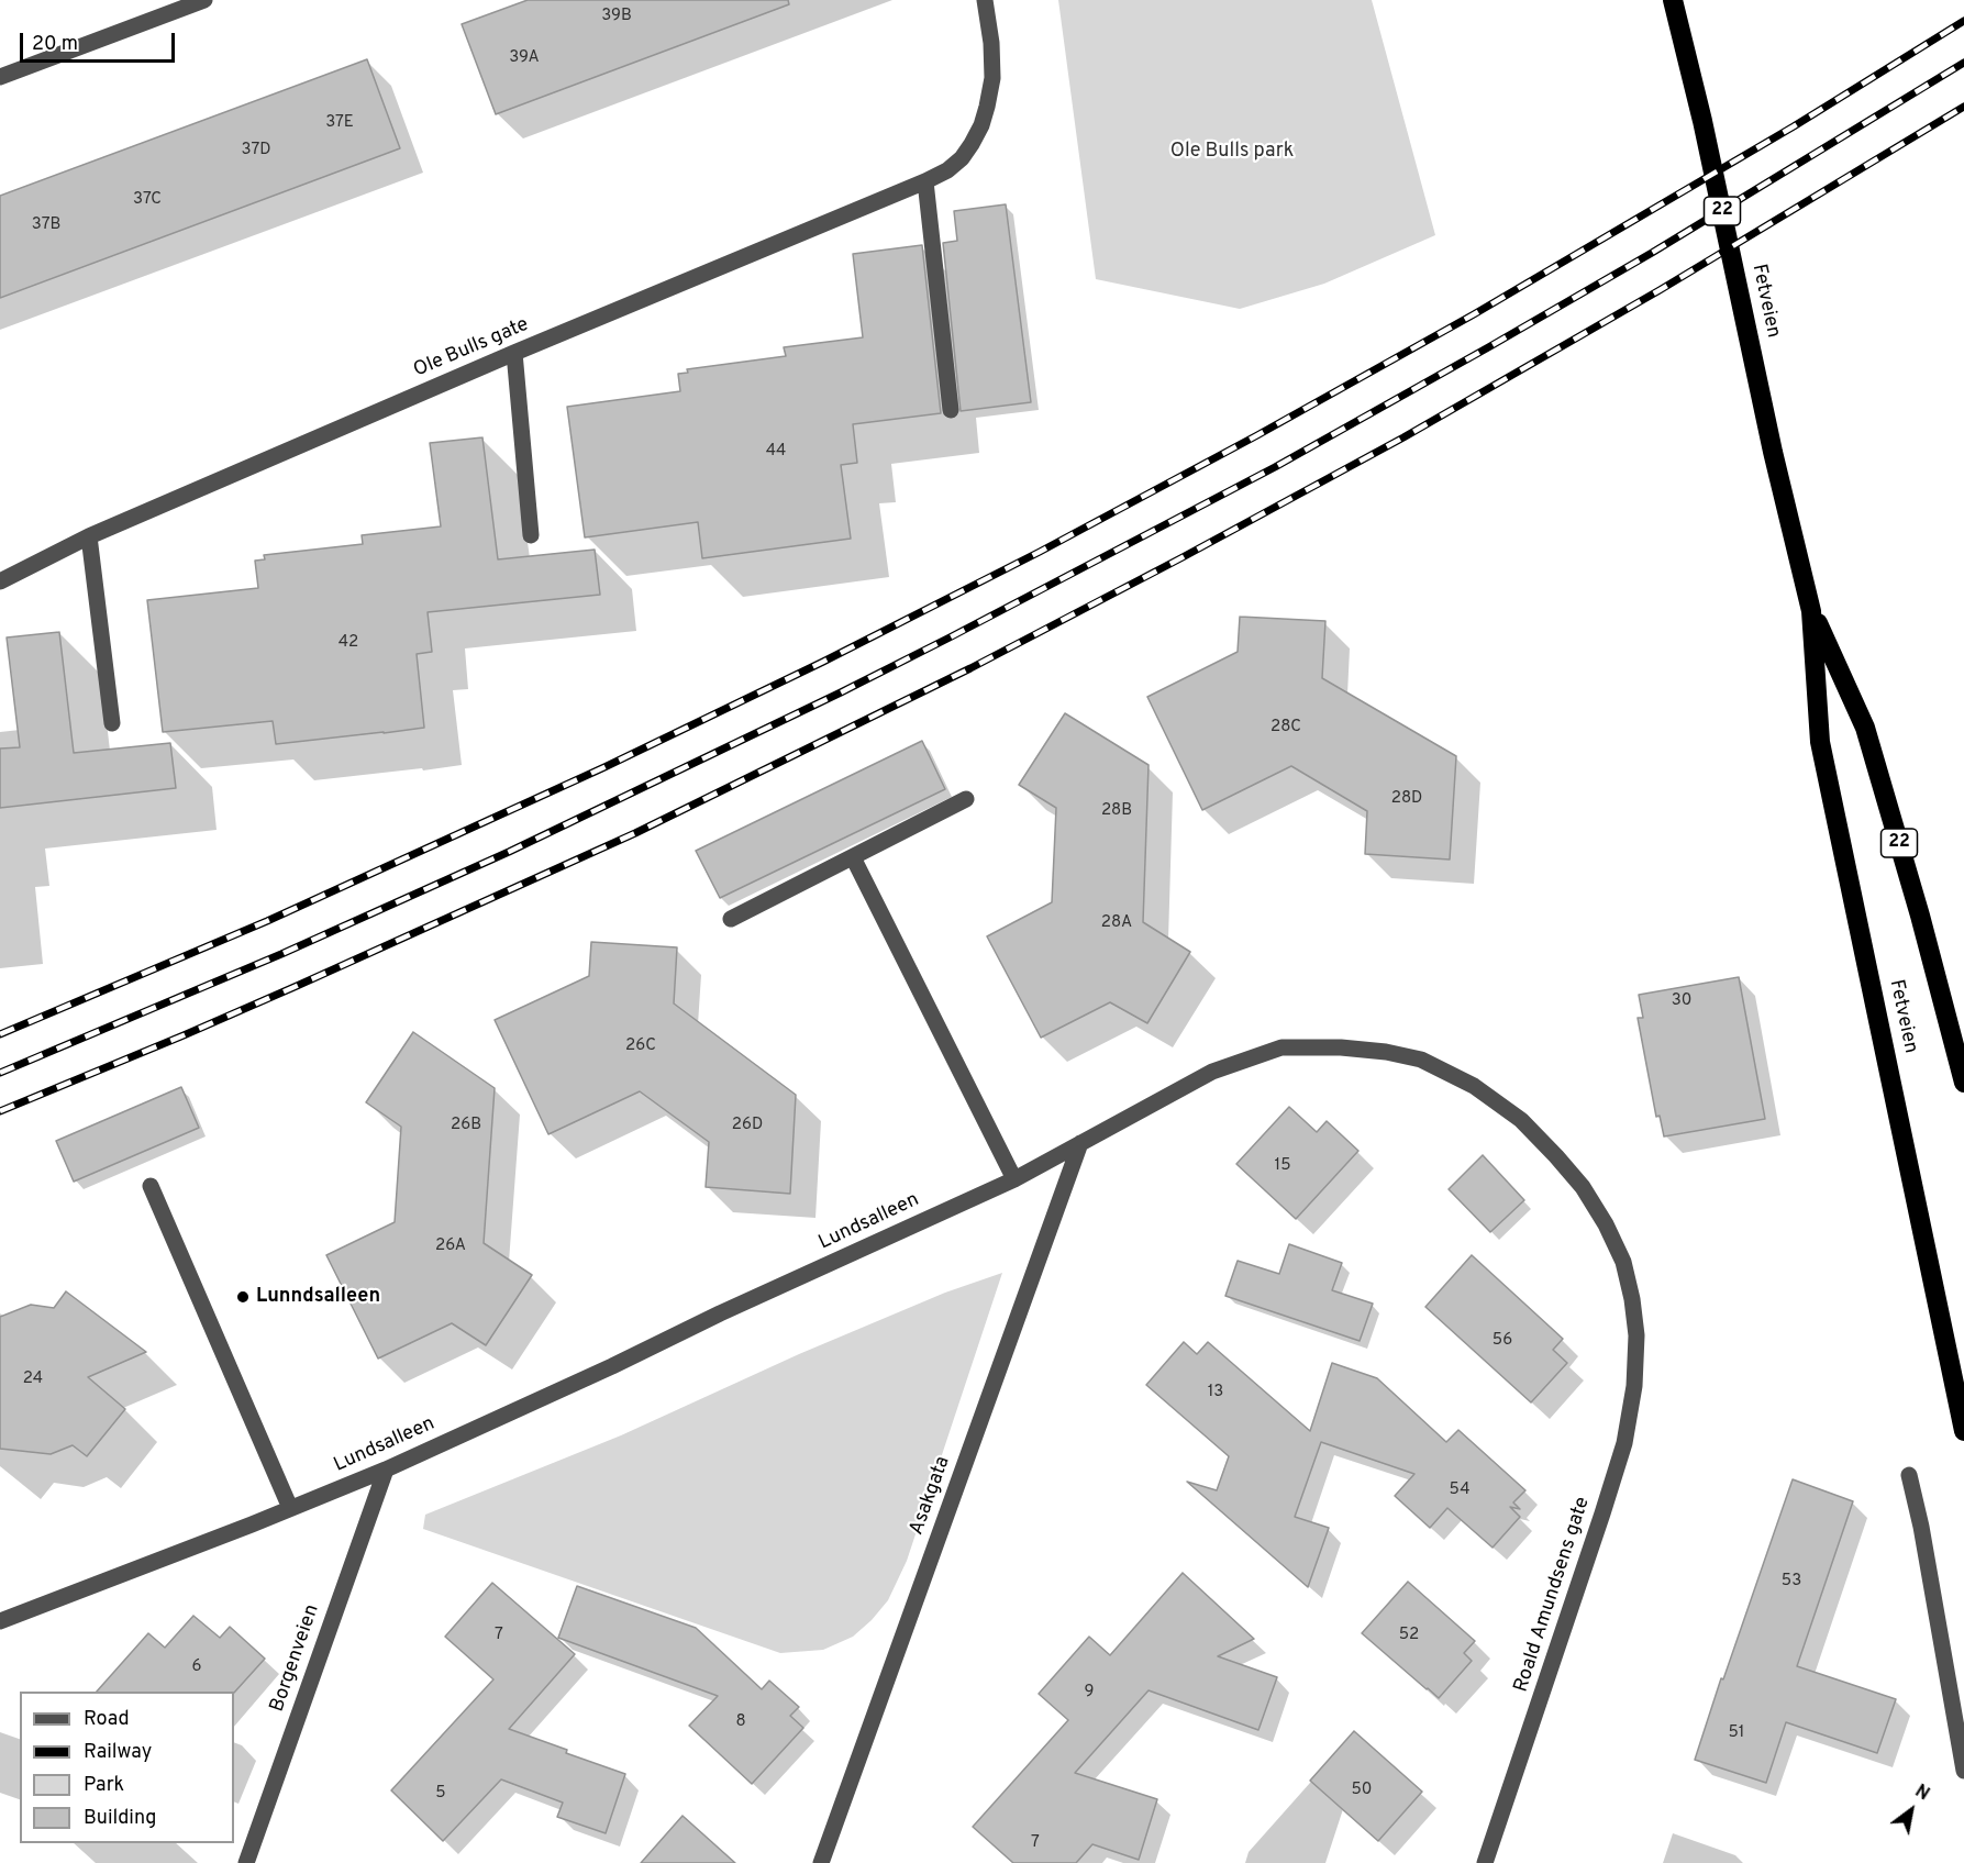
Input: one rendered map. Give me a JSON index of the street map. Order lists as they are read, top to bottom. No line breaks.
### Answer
{"streets":{"highway":["22","Fetveien"],"street":["Ole Bulls gate","Lundsalleen","Asakgata","Roald Amundsens gate","Borgenveien"]},"crossings":[["Lundsalleen","Asakgata"],["Lundsalleen","Roald Amundsens gate"],["Lundsalleen","Borgenveien"]],"parks":["Ole Bulls park"],"places":["Lunndsalleen"],"house_numbers":["39B","39A","37E","37D","37C","37B","44","42","28C","28D","28B","28A","30","26C","26B","26D","15","26A","56","24","13","54","53","7","52","6","9","8","51","50","5","7"],"legend":["Road","Railway","Park","Building"],"scale_bar":"20 m","north":"top right"}
